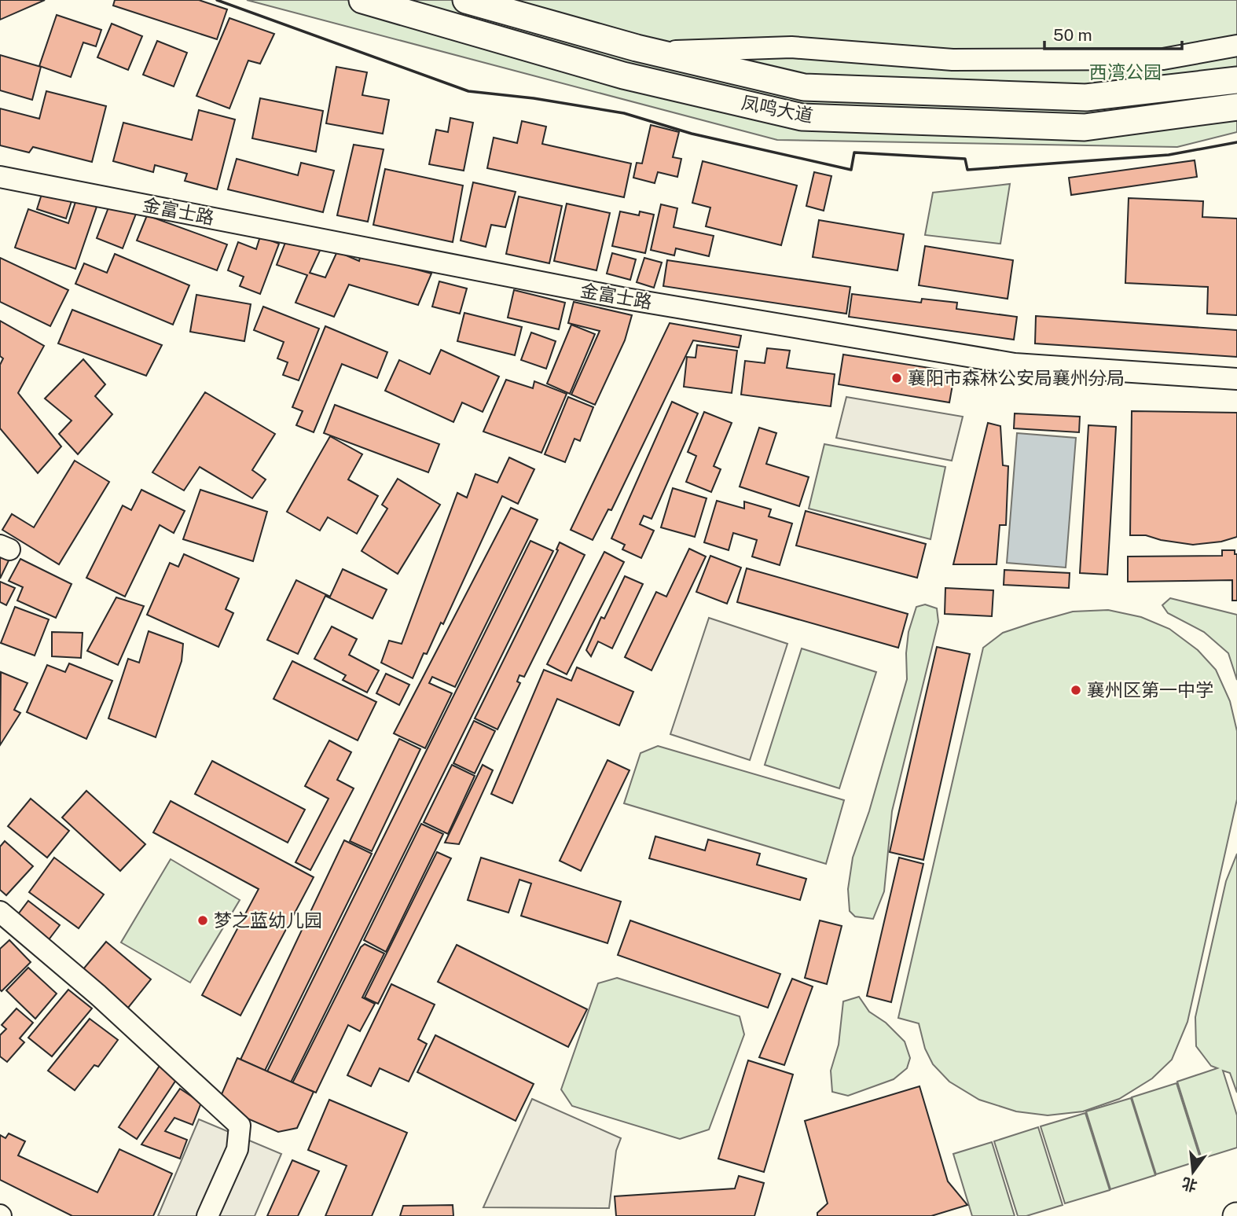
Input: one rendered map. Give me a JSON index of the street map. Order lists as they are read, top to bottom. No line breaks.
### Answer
{"streets":{"main road":["凤鸣大道"],"street":["金富士路"]},"parks":["西湾公园"],"places":["襄阳市森林公安局襄州分局","襄州区第一中学","梦之蓝幼儿园"],"scale_bar":"50 m","north":"bottom"}
